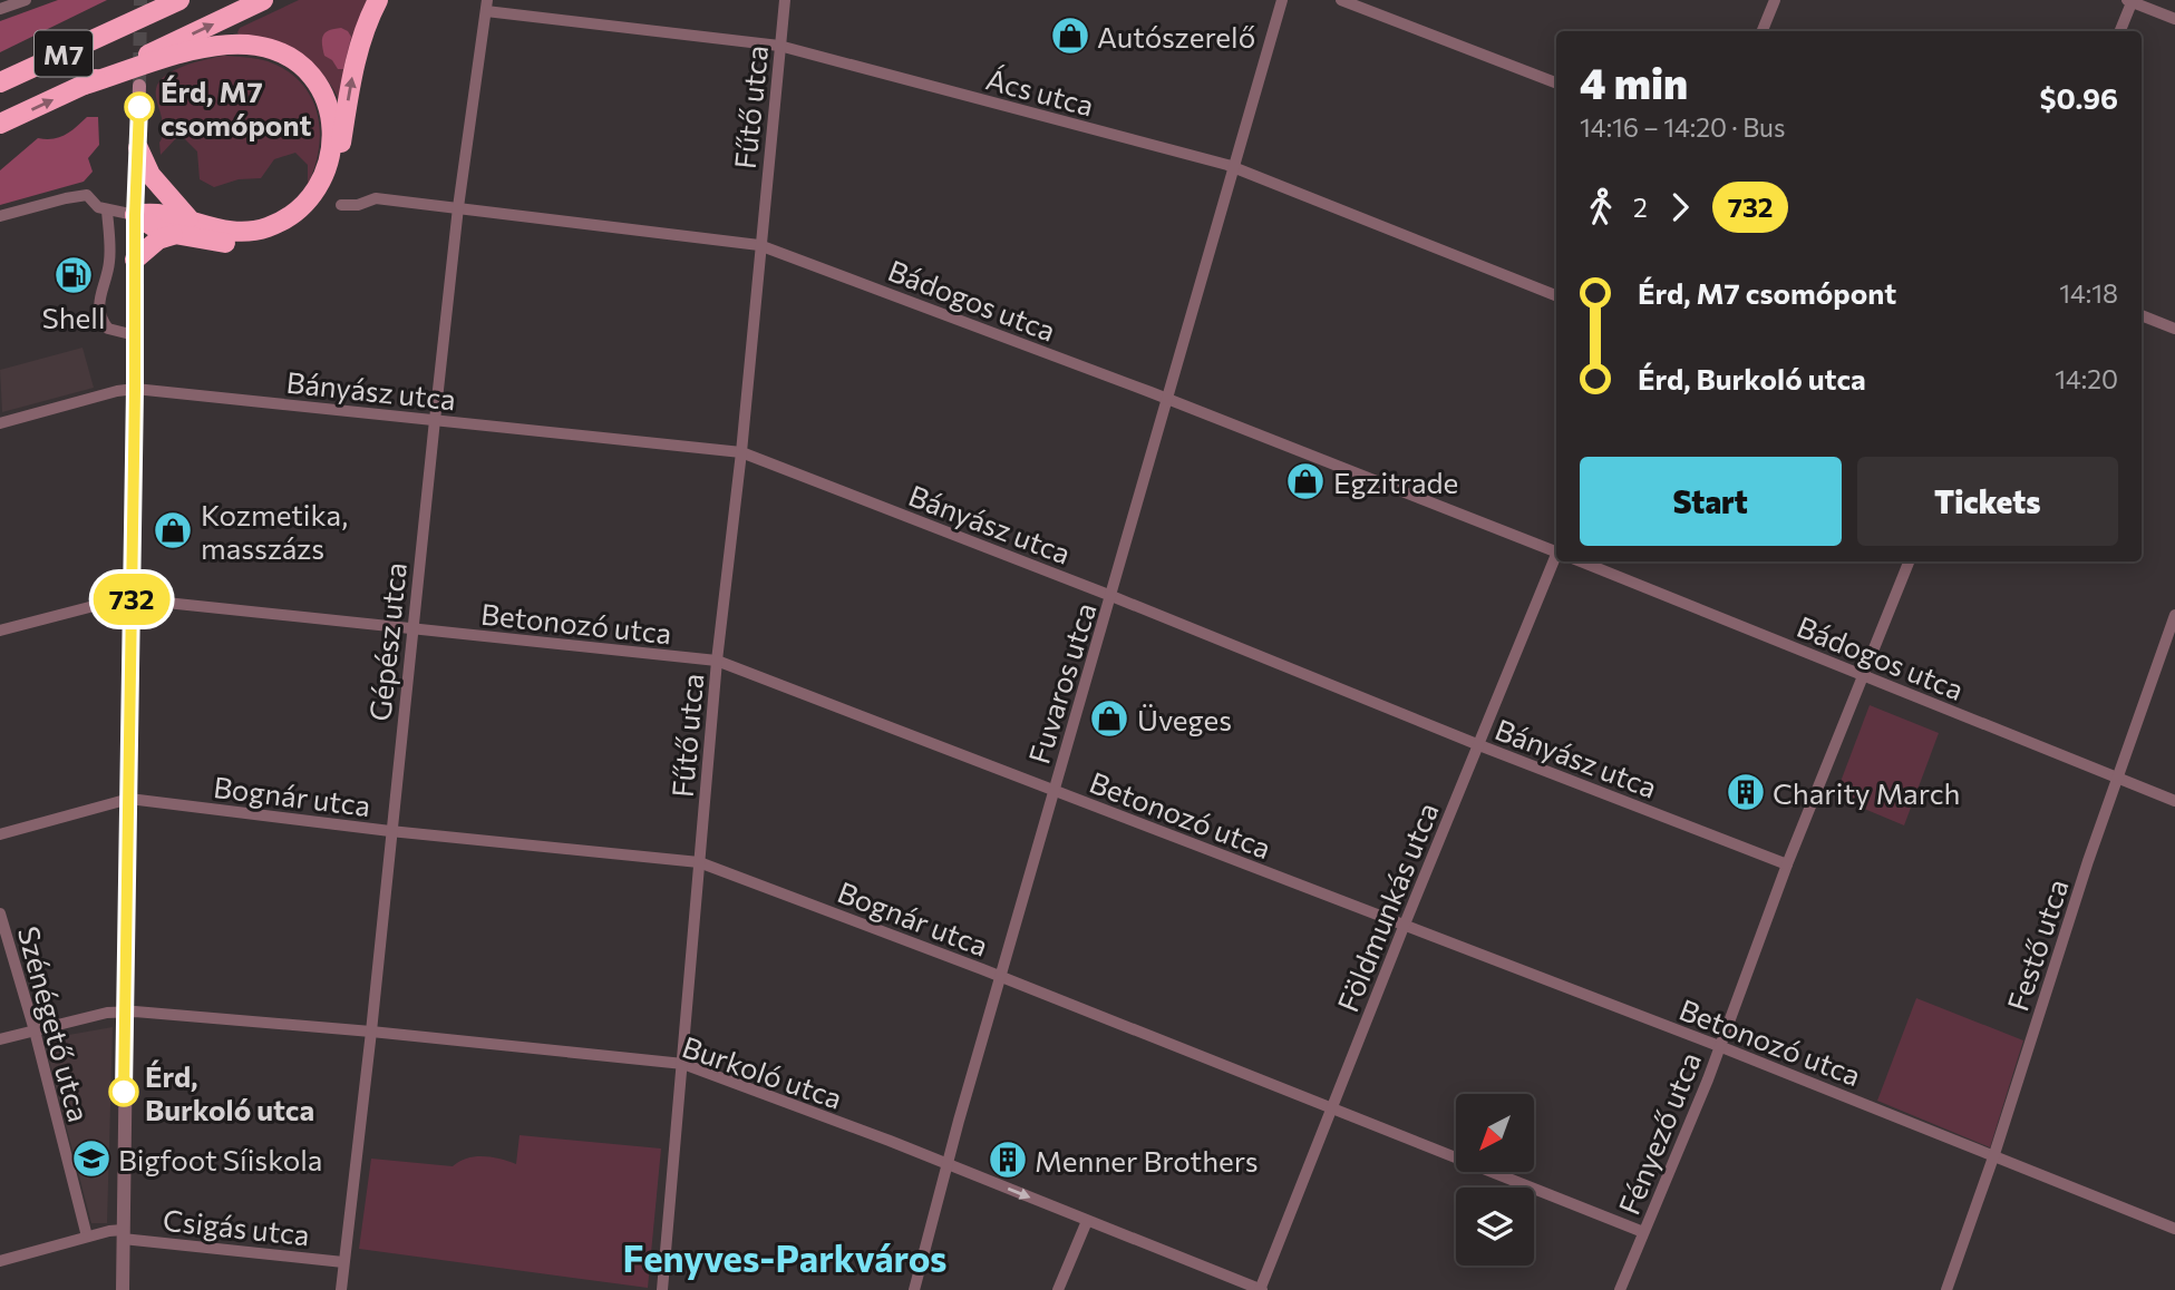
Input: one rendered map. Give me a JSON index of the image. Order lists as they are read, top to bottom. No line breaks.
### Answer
{"streets":{"highway":["M7"],"street":["Ács utca","Fűtő utca","Bádogos utca","Bányász utca","Betonozó utca","Gépész utca","Fuvaros utca","Bognár utca","Földmunkás utca","Festő utca","Szénégető utca","Burkoló utca","Fényező utca","Csigás utca"]},"crossings":[["Ács utca","Fűtő utca"],["Ács utca","Gépész utca"],["Ács utca","Fuvaros utca"],["Fűtő utca","Bádogos utca"],["Fűtő utca","Bányász utca"],["Fűtő utca","Betonozó utca"],["Fűtő utca","Bognár utca"],["Fűtő utca","Burkoló utca"],["Bádogos utca","Gépész utca"],["Bádogos utca","Fuvaros utca"],["Bádogos utca","Festő utca"],["Bádogos utca","Fényező utca"],["Bányász utca","Gépész utca"],["Bányász utca","Fuvaros utca"],["Bányász utca","Földmunkás utca"],["Bányász utca","Fényező utca"],["Betonozó utca","Gépész utca"],["Betonozó utca","Fuvaros utca"],["Betonozó utca","Földmunkás utca"],["Betonozó utca","Festő utca"],["Betonozó utca","Fényező utca"],["Gépész utca","Bognár utca"],["Gépész utca","Burkoló utca"],["Gépész utca","Csigás utca"],["Fuvaros utca","Bognár utca"],["Fuvaros utca","Burkoló utca"],["Bognár utca","Földmunkás utca"],["Bognár utca","Fényező utca"],["Földmunkás utca","Burkoló utca"],["Szénégető utca","Burkoló utca"],["Szénégető utca","Csigás utca"]],"districts":["Fenyves-Parkváros"],"places":{"shop":["Autószerelő","Egzitrade","Kozmetika, masszázs","Üveges"],"other":["Érd, M7 csomópont","Érd, Burkoló utca"],"fuel station":["Shell"],"building":["Charity March","Menner Brothers"],"school or university":["Bigfoot Síiskola"]},"lines":["bus line 732"],"north":"bottom left","page":{"on_map":"732","heading":["4 min","14:16 – 14:20 · Bus","$0.96"],"legs":["2","732"],"list":[{"name":"Érd, M7 csomópont","value":"14:18"},{"name":"Érd, Burkoló utca","value":"14:20"}],"buttons":["Start","Tickets"]}}
